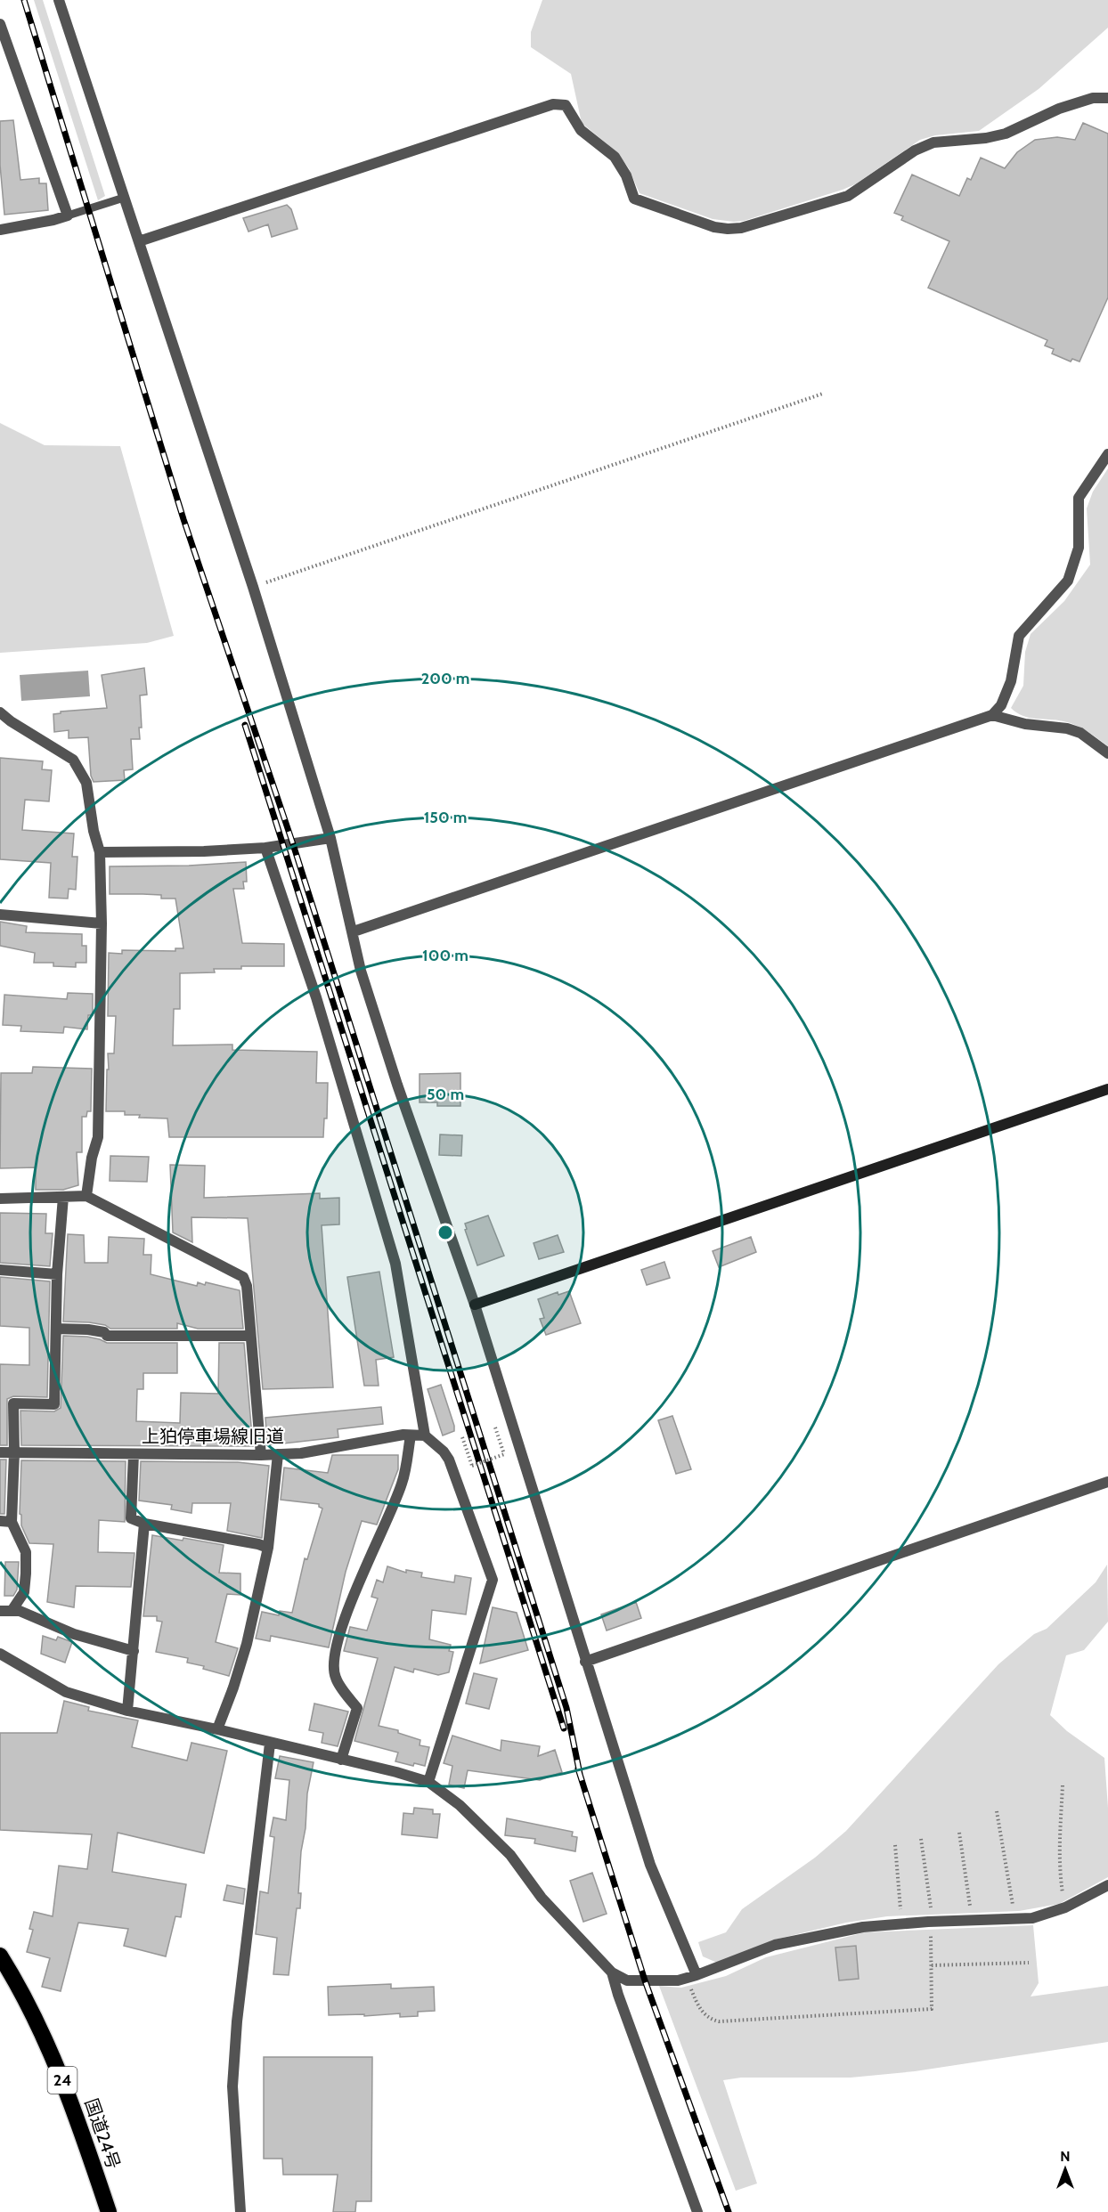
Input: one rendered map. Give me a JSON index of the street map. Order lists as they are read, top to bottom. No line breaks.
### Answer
{"streets":{"highway":["24","国道24号"],"street":["上狛停車場線旧道"]},"north":"top","rings":["200 m","150 m","100 m","50 m"]}
